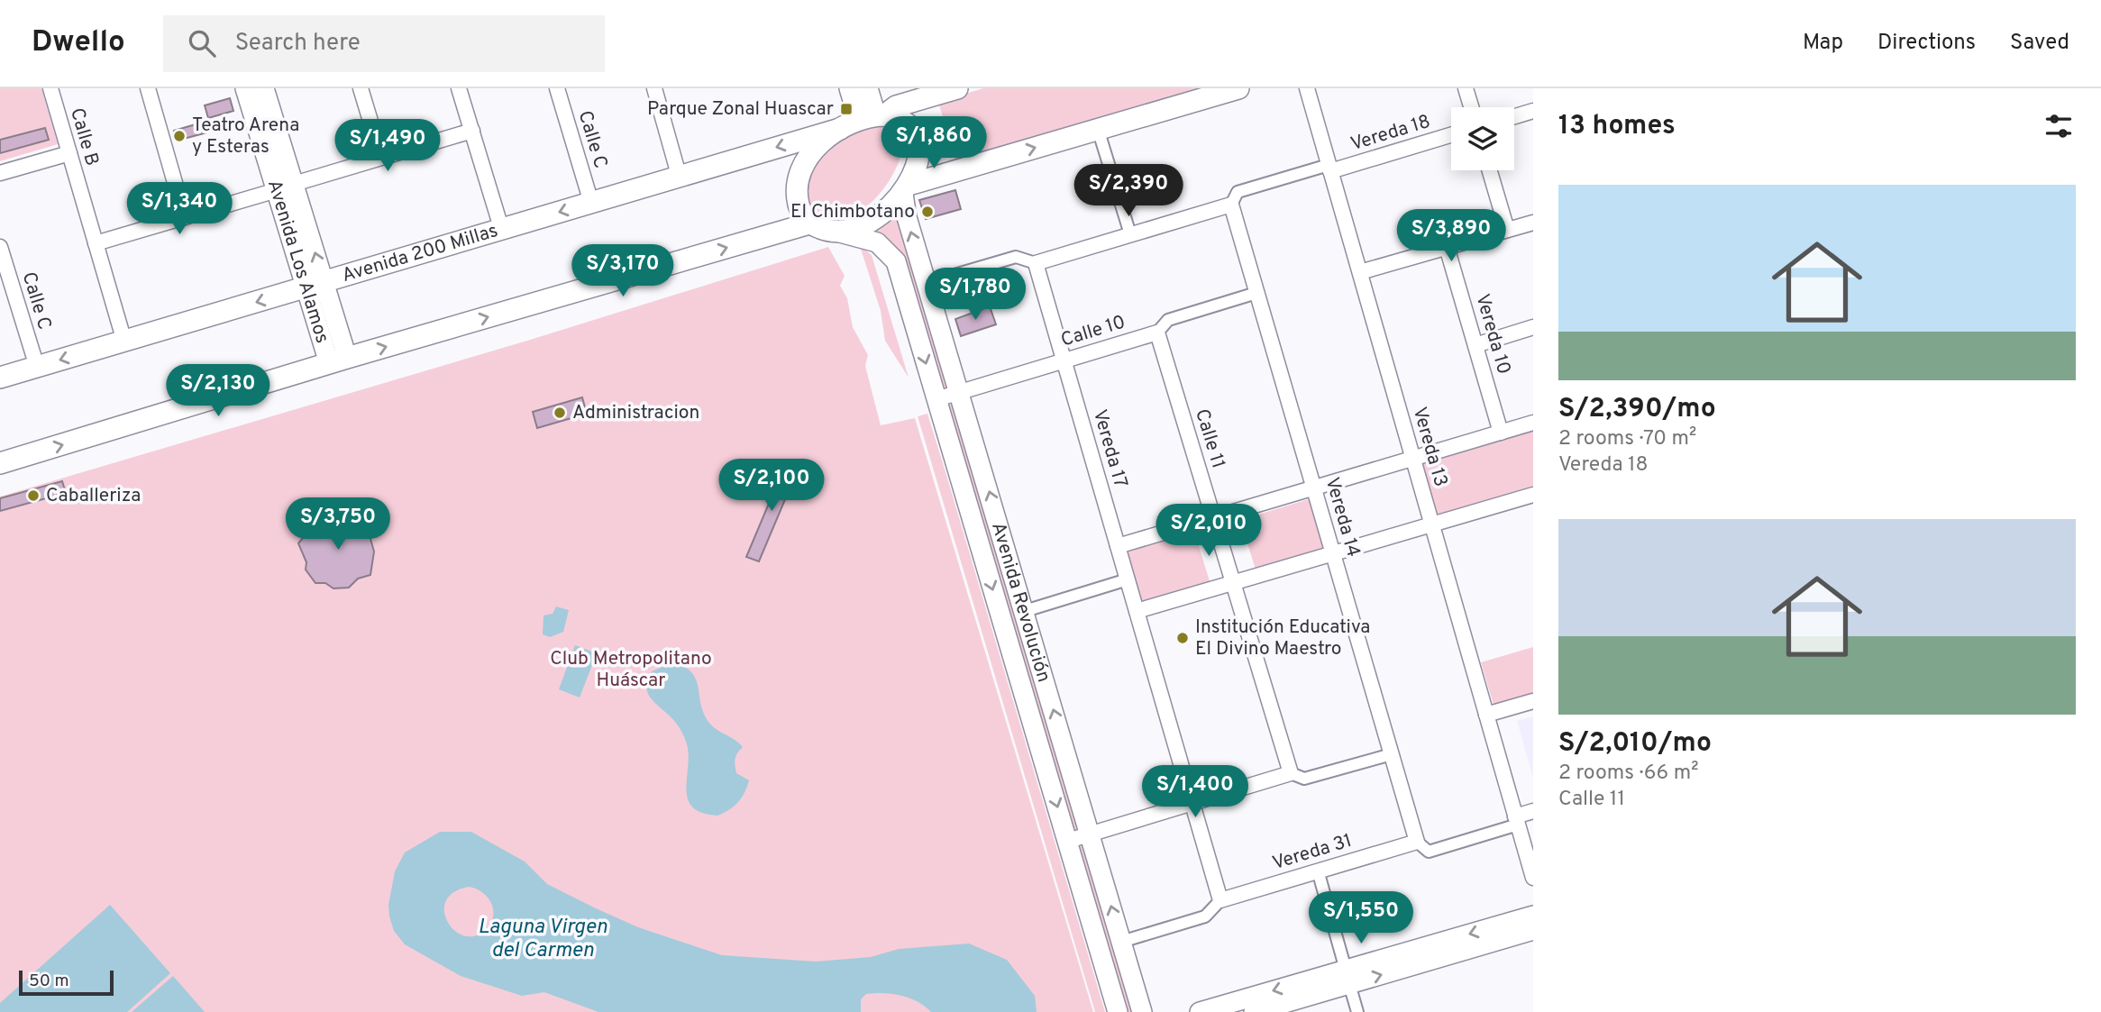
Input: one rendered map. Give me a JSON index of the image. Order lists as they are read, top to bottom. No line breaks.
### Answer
{"streets":{"main road":["Avenida 200 Millas"],"street":["Vereda 18","Calle B","Calle C","Avenida Los Alamos","Calle 10","Vereda 10","Calle 11","Vereda 13","Vereda 17","Vereda 14","Avenida Revolución","Vereda 31"]},"crossings":[["Vereda 18","Vereda 13"],["Vereda 18","Vereda 17"],["Vereda 18","Vereda 14"],["Vereda 18","Avenida Revolución"],["Calle B","Avenida 200 Millas"],["Calle C","Avenida 200 Millas"],["Avenida 200 Millas","Avenida Los Alamos"],["Avenida 200 Millas","Avenida Revolución"],["Calle 10","Calle 11"],["Calle 10","Vereda 17"],["Calle 10","Vereda 14"],["Calle 10","Avenida Revolución"],["Vereda 13","Vereda 31"],["Vereda 17","Vereda 31"],["Vereda 14","Vereda 31"],["Avenida Revolución","Vereda 31"]],"water":["Laguna Virgen del Carmen"],"parks":["Club Metropolitano Huáscar"],"places":{"transit":["Parque Zonal Huascar"],"other":["Teatro Arena y Esteras","El Chimbotano","Administracion","Caballeriza","Institución Educativa El Divino Maestro"]},"scale_bar":"50 m","page":{"header":"Dwello","search":"Search here","nav":["Map","Directions","Saved"],"heading":"13 homes","price":["S/1,860","S/1,490","S/2,390","S/1,340","S/3,890","S/3,170","S/1,780","S/2,130","S/2,100","S/3,750","S/2,010","S/1,400","S/1,550"],"list":[{"name":"S/2,390/mo","note":"2 rooms · 70 m² · Vereda 18"},{"name":"S/2,010/mo","note":"2 rooms · 66 m² · Calle 11"}],"scale":"50 m"}}
